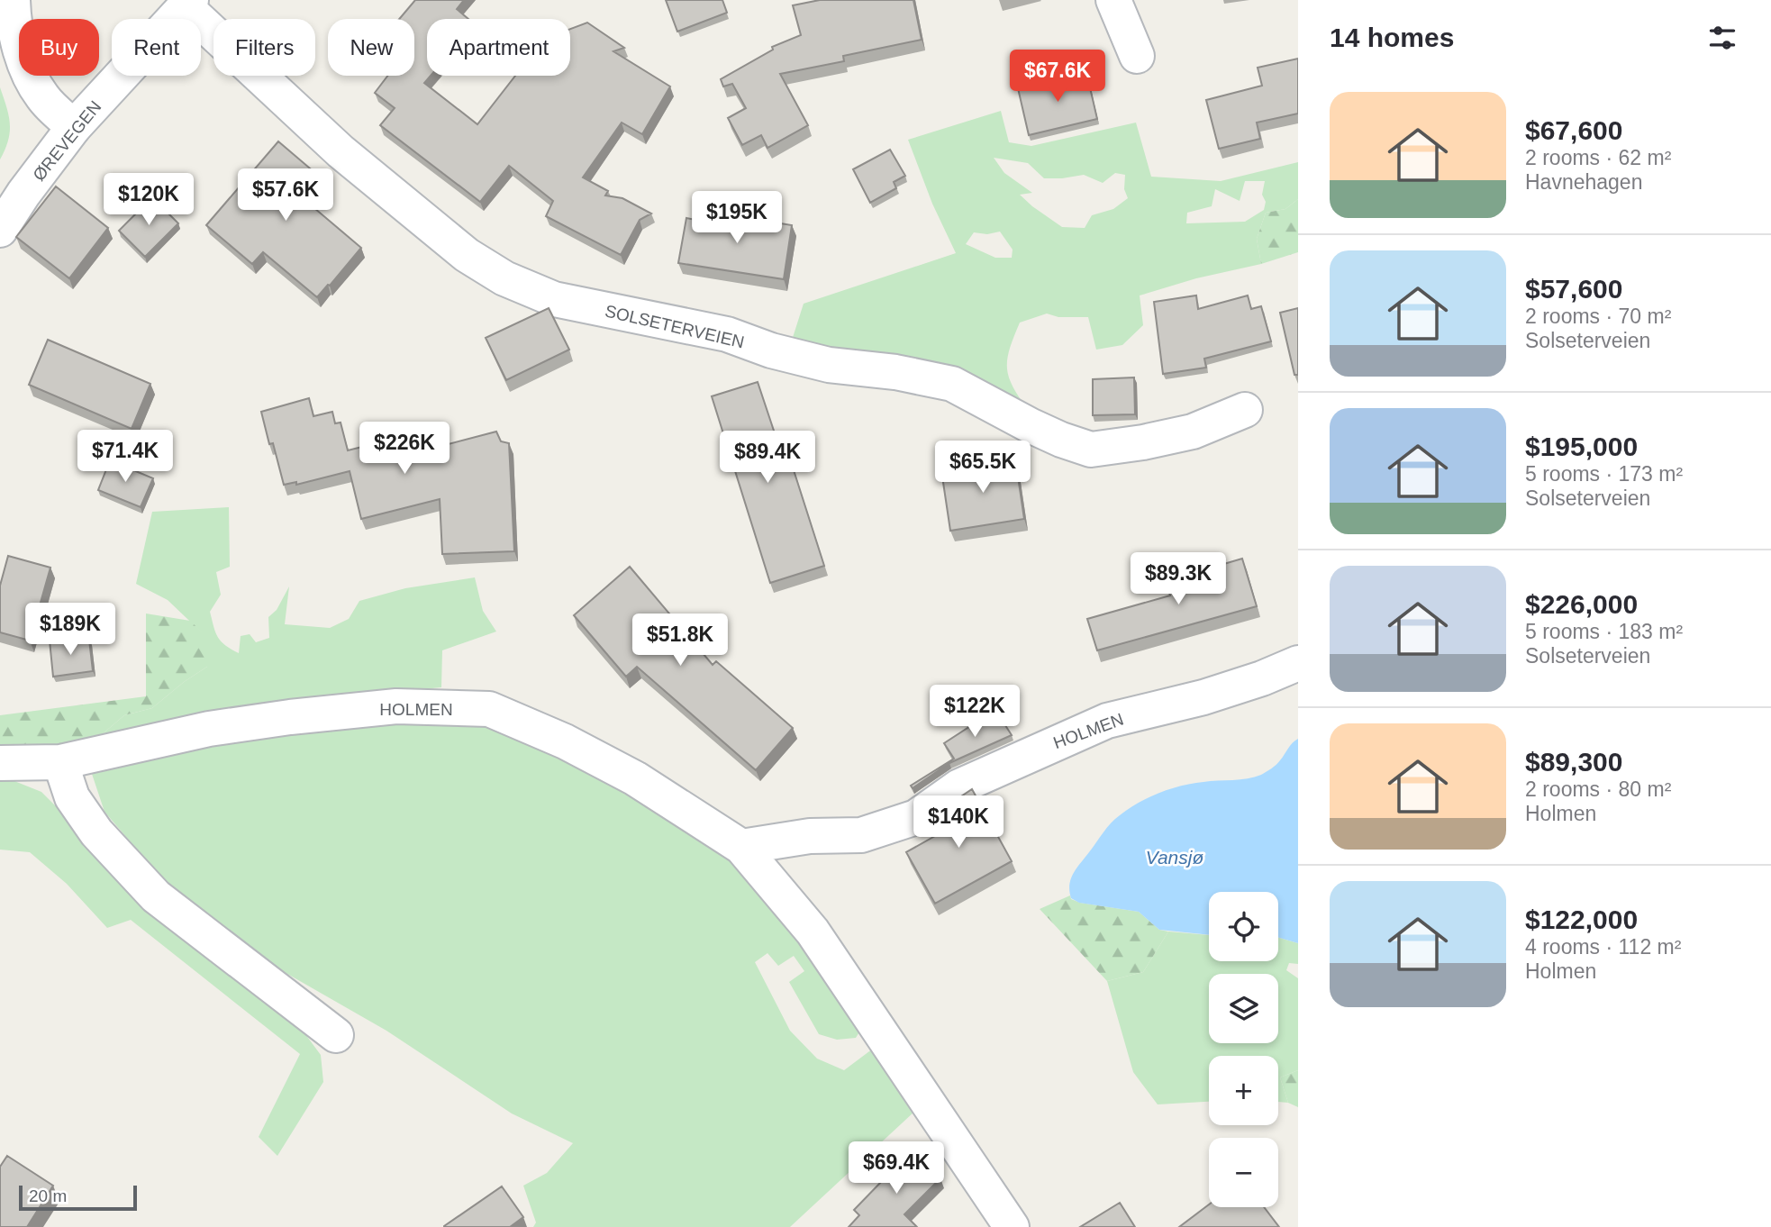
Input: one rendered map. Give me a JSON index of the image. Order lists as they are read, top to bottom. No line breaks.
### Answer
{"streets":{"street":["ØREVEGEN","SOLSETERVEIEN","HOLMEN"]},"crossings":[["ØREVEGEN","SOLSETERVEIEN"]],"water":["Vansjø"],"scale_bar":"20 m","page":{"heading":"14 homes","chip":["Buy","Rent","Filters","New","Apartment"],"price":["$67.6K","$57.6K","$120K","$195K","$226K","$71.4K","$89.4K","$65.5K","$89.3K","$189K","$51.8K","$122K","$140K","$69.4K"],"list":[{"name":"$67,600","note":"2 rooms · 62 m² · Havnehagen"},{"name":"$57,600","note":"2 rooms · 70 m² · Solseterveien"},{"name":"$195,000","note":"5 rooms · 173 m² · Solseterveien"},{"name":"$226,000","note":"5 rooms · 183 m² · Solseterveien"},{"name":"$89,300","note":"2 rooms · 80 m² · Holmen"},{"name":"$122,000","note":"4 rooms · 112 m² · Holmen"}],"map_buttons":["+","−"],"scale":"20 m"}}
